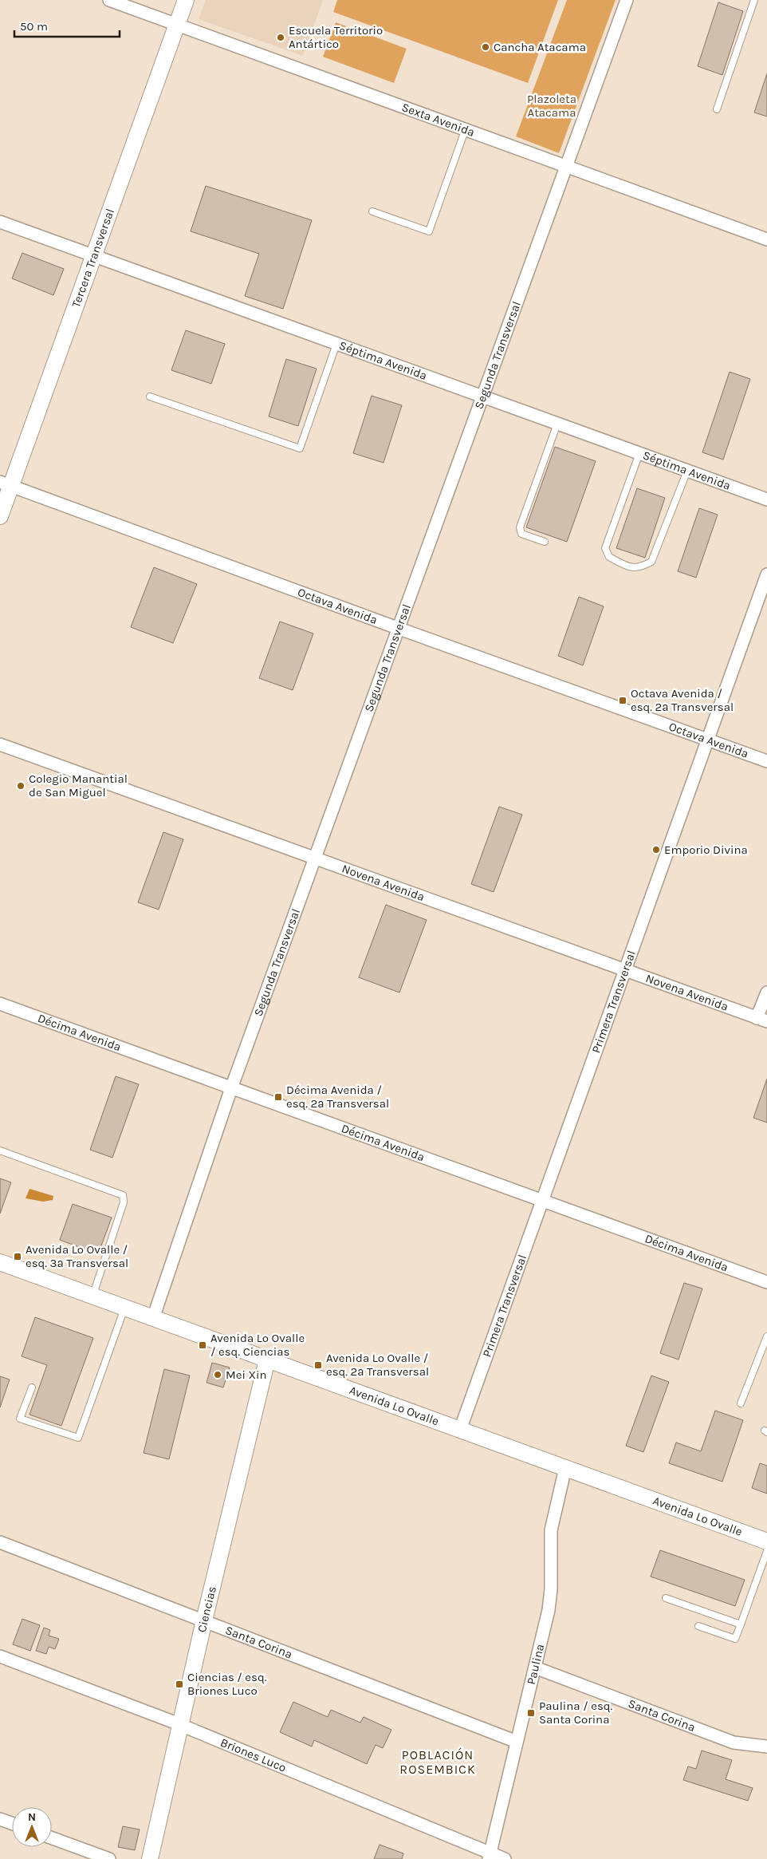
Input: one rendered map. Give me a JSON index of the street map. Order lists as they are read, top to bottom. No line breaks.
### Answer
{"streets":{"street":["Sexta Avenida","Tercera Transversal","Segunda Transversal","Séptima Avenida","Octava Avenida","Novena Avenida","Primera Transversal","Décima Avenida","Avenida Lo Ovalle","Ciencias","Santa Corina","Paulina","Briones Luco"]},"crossings":[["Sexta Avenida","Tercera Transversal"],["Sexta Avenida","Segunda Transversal"],["Tercera Transversal","Séptima Avenida"],["Tercera Transversal","Octava Avenida"],["Segunda Transversal","Séptima Avenida"],["Segunda Transversal","Octava Avenida"],["Segunda Transversal","Novena Avenida"],["Segunda Transversal","Décima Avenida"],["Segunda Transversal","Avenida Lo Ovalle"],["Octava Avenida","Primera Transversal"],["Novena Avenida","Primera Transversal"],["Primera Transversal","Décima Avenida"],["Primera Transversal","Avenida Lo Ovalle"],["Avenida Lo Ovalle","Ciencias"],["Avenida Lo Ovalle","Paulina"],["Ciencias","Santa Corina"],["Ciencias","Briones Luco"],["Santa Corina","Paulina"],["Paulina","Briones Luco"]],"districts":["POBLACIÓN ROSEMBICK"],"parks":["Plazoleta Atacama"],"places":{"other":["Escuela Territorio Antártico","Cancha Atacama","Colegio Manantial de San Miguel","Emporio Divina","Mei Xin"],"transit":["Octava Avenida / esq. 2ª Transversal","Décima Avenida / esq. 2ª Transversal","Avenida Lo Ovalle / esq. 3ª Transversal","Avenida Lo Ovalle / esq. Ciencias","Avenida Lo Ovalle / esq. 2ª Transversal","Ciencias / esq. Briones Luco","Paulina / esq. Santa Corina"]},"scale_bar":"50 m","north":"top"}
